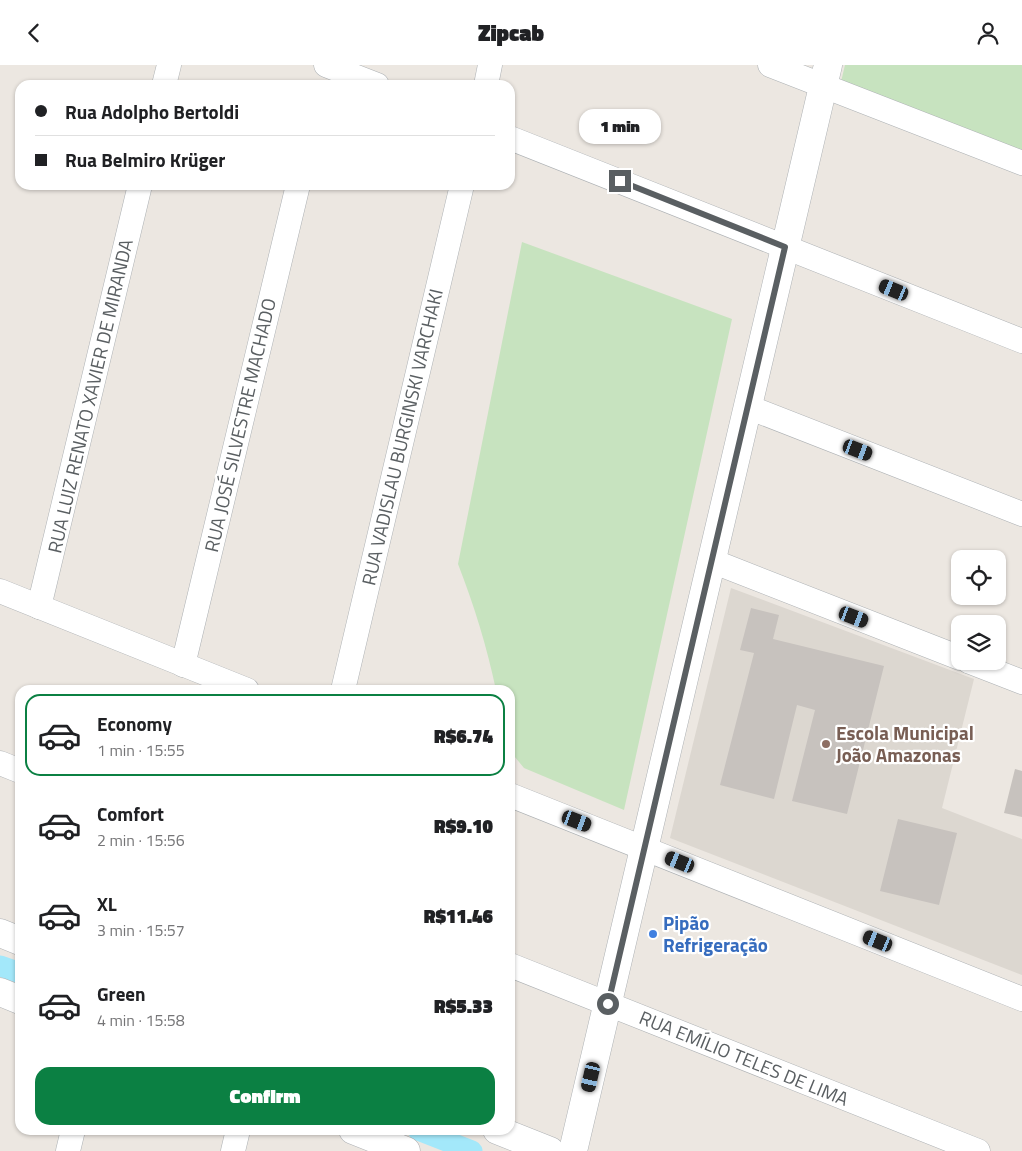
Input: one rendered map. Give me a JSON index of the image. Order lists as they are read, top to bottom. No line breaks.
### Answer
{"streets":{"street":["RUA LUIZ RENATO XAVIER DE MIRANDA","RUA JOSÉ SILVESTRE MACHADO","RUA VADISLAU BURGINSKI VARCHAKI","RUA EMÍLIO TELES DE LIMA"]},"places":["Escola Municipal João Amazonas","Pipão Refrigeração"],"page":{"header":"Zipcab","banner":["Rua Adolpho Bertoldi","Rua Belmiro Krüger"],"bubble":"1 min","list":[{"name":"Economy","note":"1 min · 15:55","value":"R$6.74"},{"name":"Comfort","note":"2 min · 15:56","value":"R$9.10"},{"name":"XL","note":"3 min · 15:57","value":"R$11.46"},{"name":"Green","note":"4 min · 15:58","value":"R$5.33"}],"buttons":"Confirm"}}
